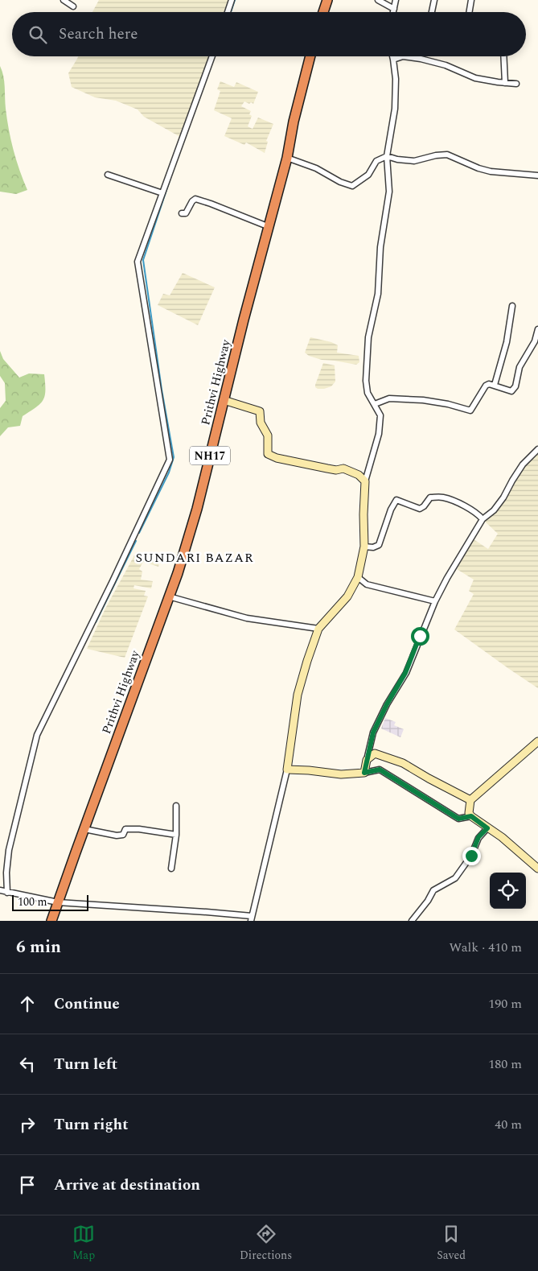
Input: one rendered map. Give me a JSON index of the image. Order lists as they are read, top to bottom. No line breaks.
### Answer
{"streets":{"highway":["Prithvi Highway","NH17"]},"districts":["SUNDARI BAZAR"],"scale_bar":"100 m","page":{"search":"Search here","scale":"100 m","heading":["6 min","Walk · 410 m"],"list":[["Continue","190 m"],["Turn left","180 m"],["Turn right","40 m"],"Arrive at destination"],"nav":["Map","Directions","Saved"]}}
